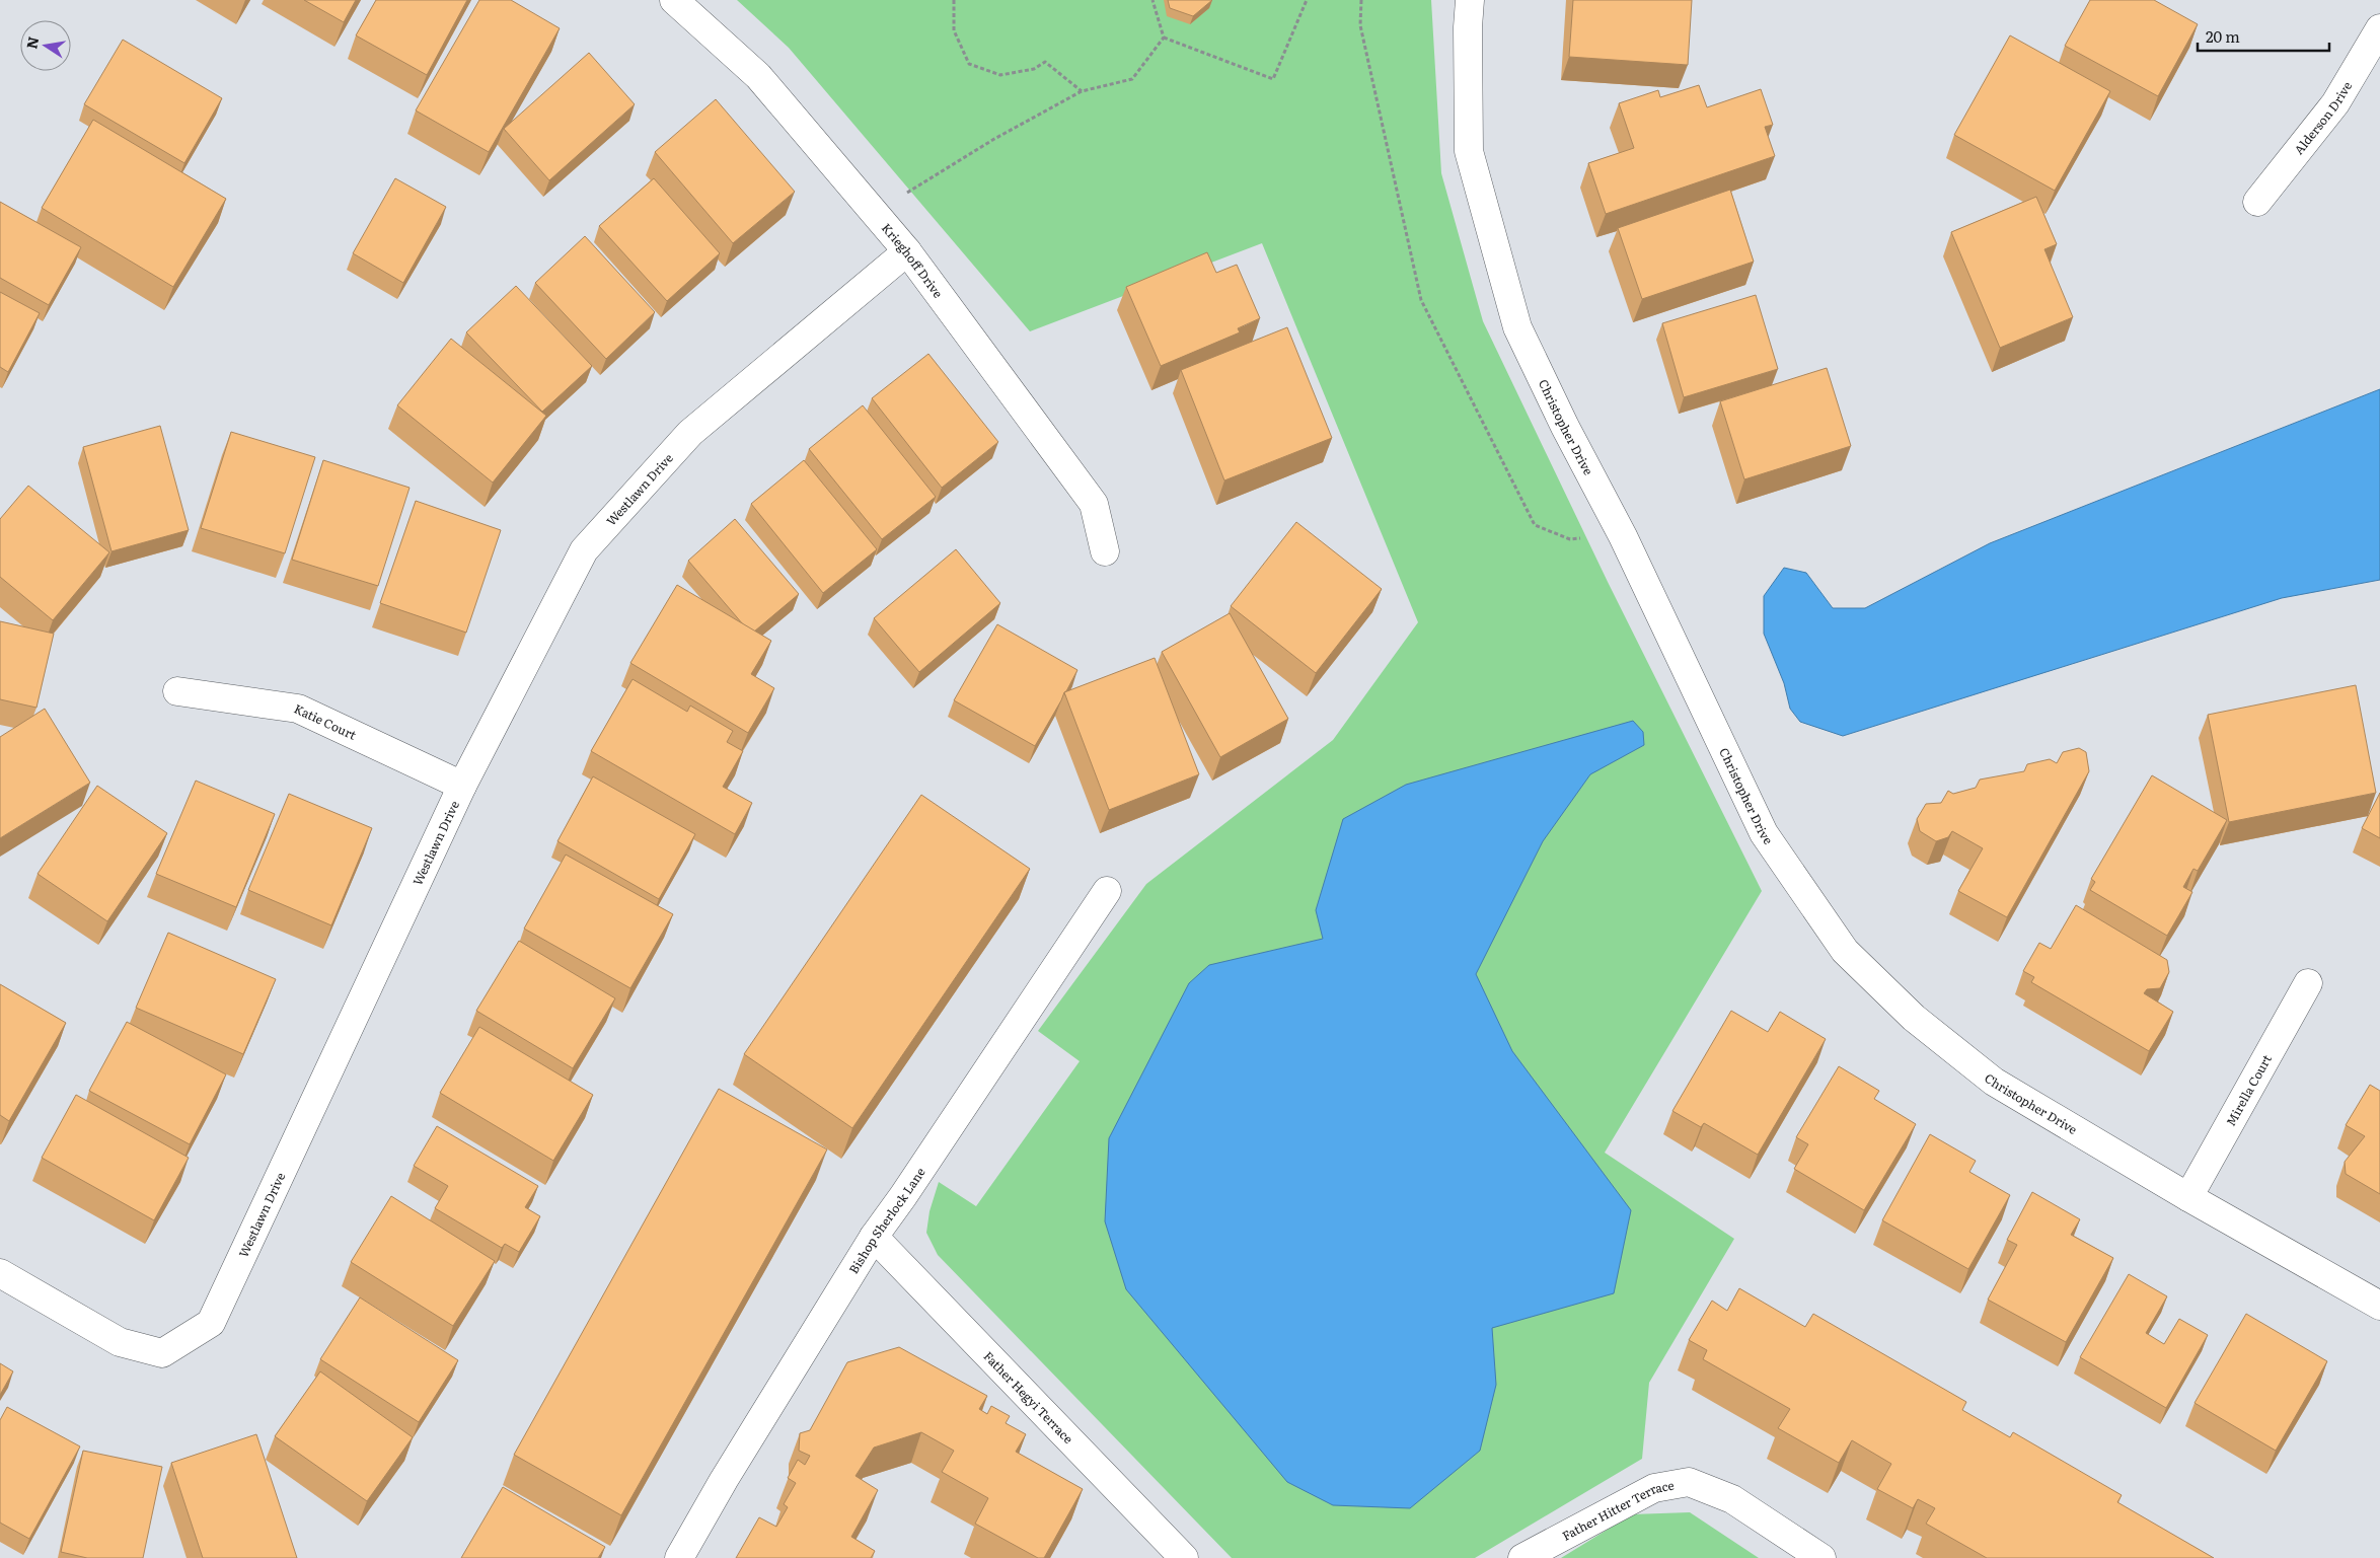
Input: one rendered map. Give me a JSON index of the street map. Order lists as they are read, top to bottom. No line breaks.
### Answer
{"streets":{"street":["Alderson Drive","Krieghoff Drive","Christopher Drive","Westlawn Drive","Katie Court","Mirella Court","Bishop Sherlock Lane","Father Hegyi Terrace","Father Hitter Terrace"]},"crossings":[["Krieghoff Drive","Westlawn Drive"],["Christopher Drive","Mirella Court"],["Westlawn Drive","Katie Court"],["Bishop Sherlock Lane","Father Hegyi Terrace"]],"scale_bar":"20 m","north":"left"}
